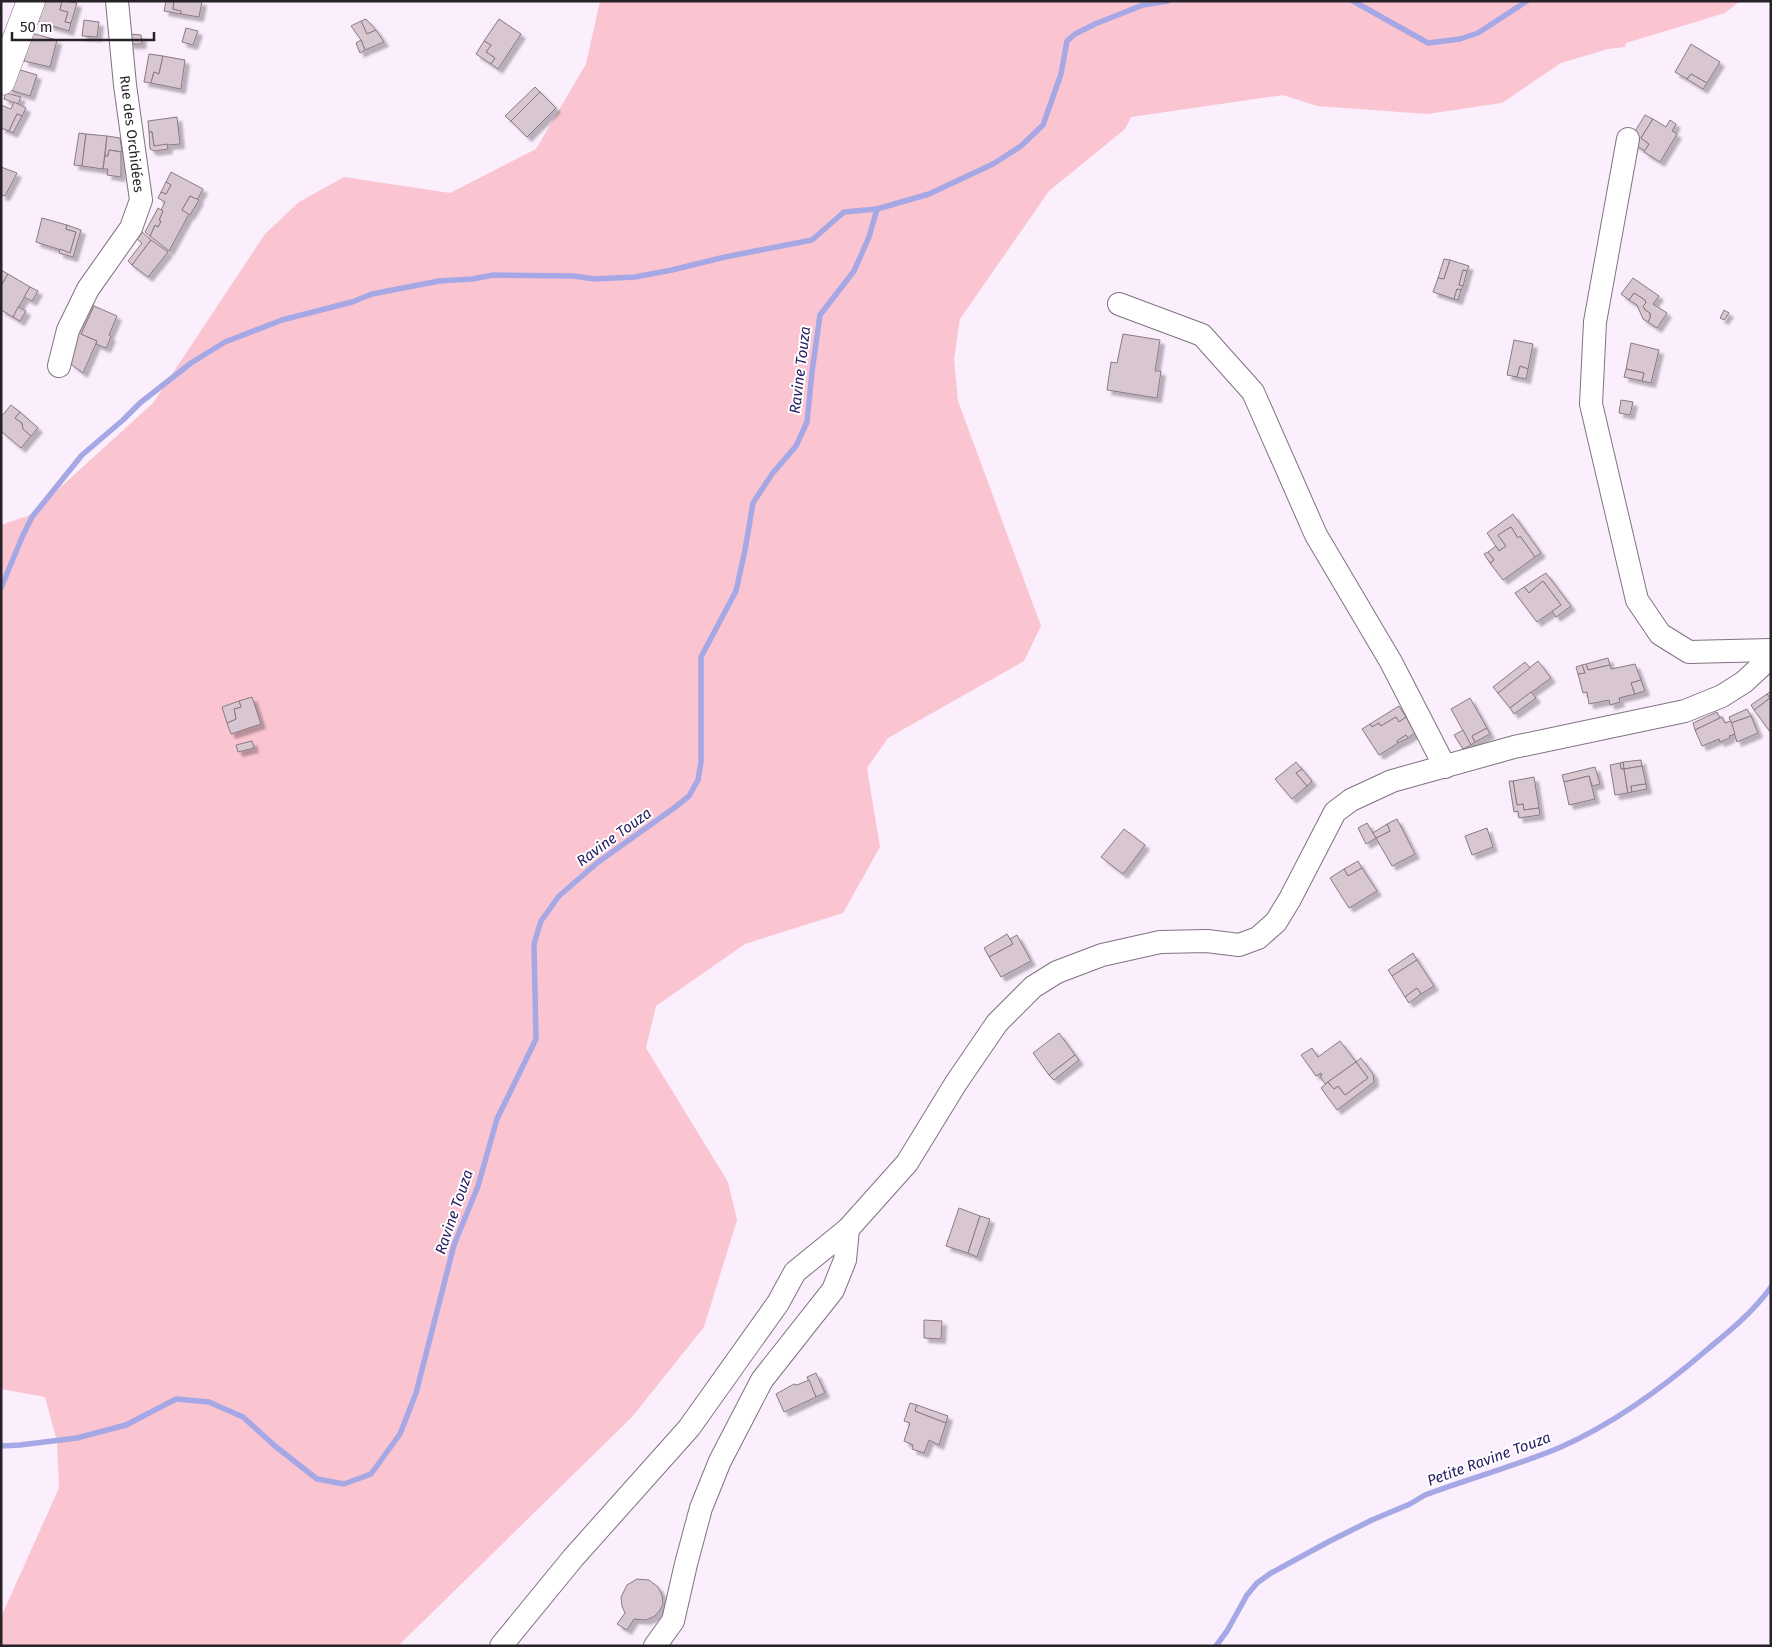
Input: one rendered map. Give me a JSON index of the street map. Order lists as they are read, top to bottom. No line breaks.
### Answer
{"streets":{"street":["Rue des Orchidées"]},"water":["Ravine Touza","Petite Ravine Touza"],"scale_bar":"50 m"}
